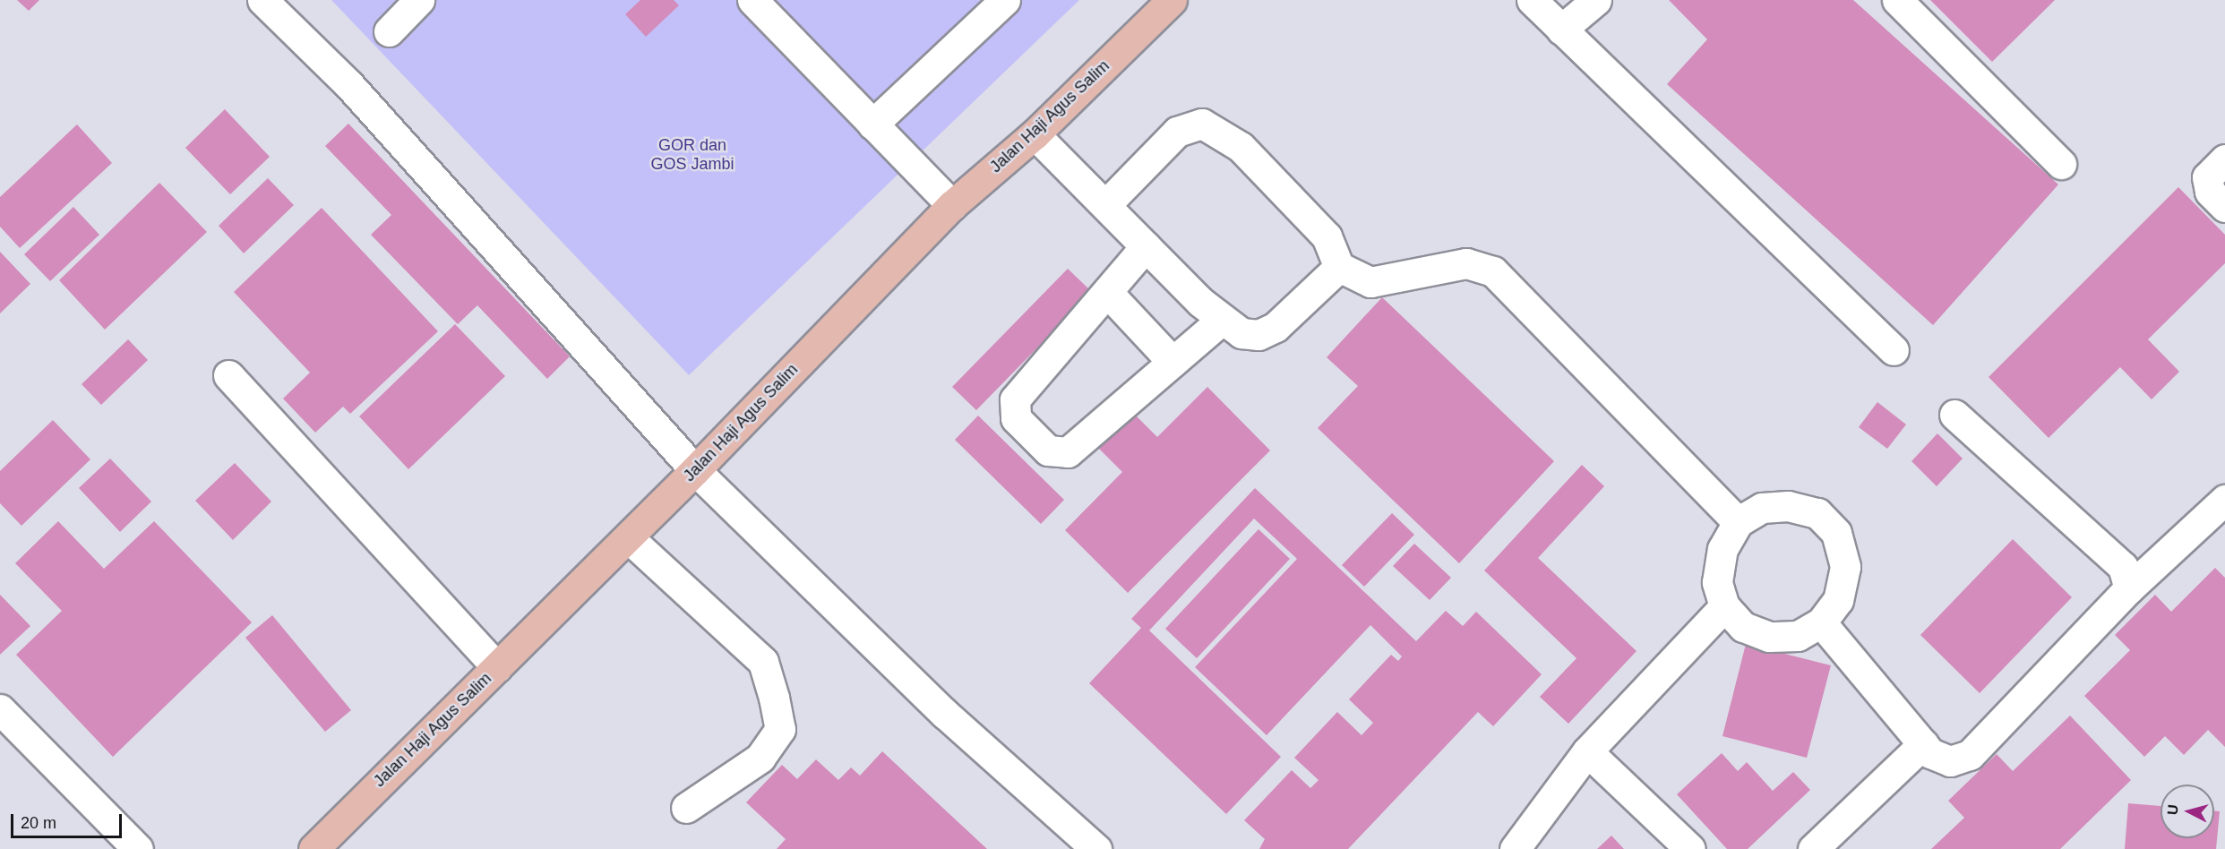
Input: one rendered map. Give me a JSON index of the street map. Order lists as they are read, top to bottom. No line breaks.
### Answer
{"streets":{"main road":["Jalan Haji Agus Salim"]},"parks":["GOR dan GOS Jambi"],"scale_bar":"20 m","north":"left"}
